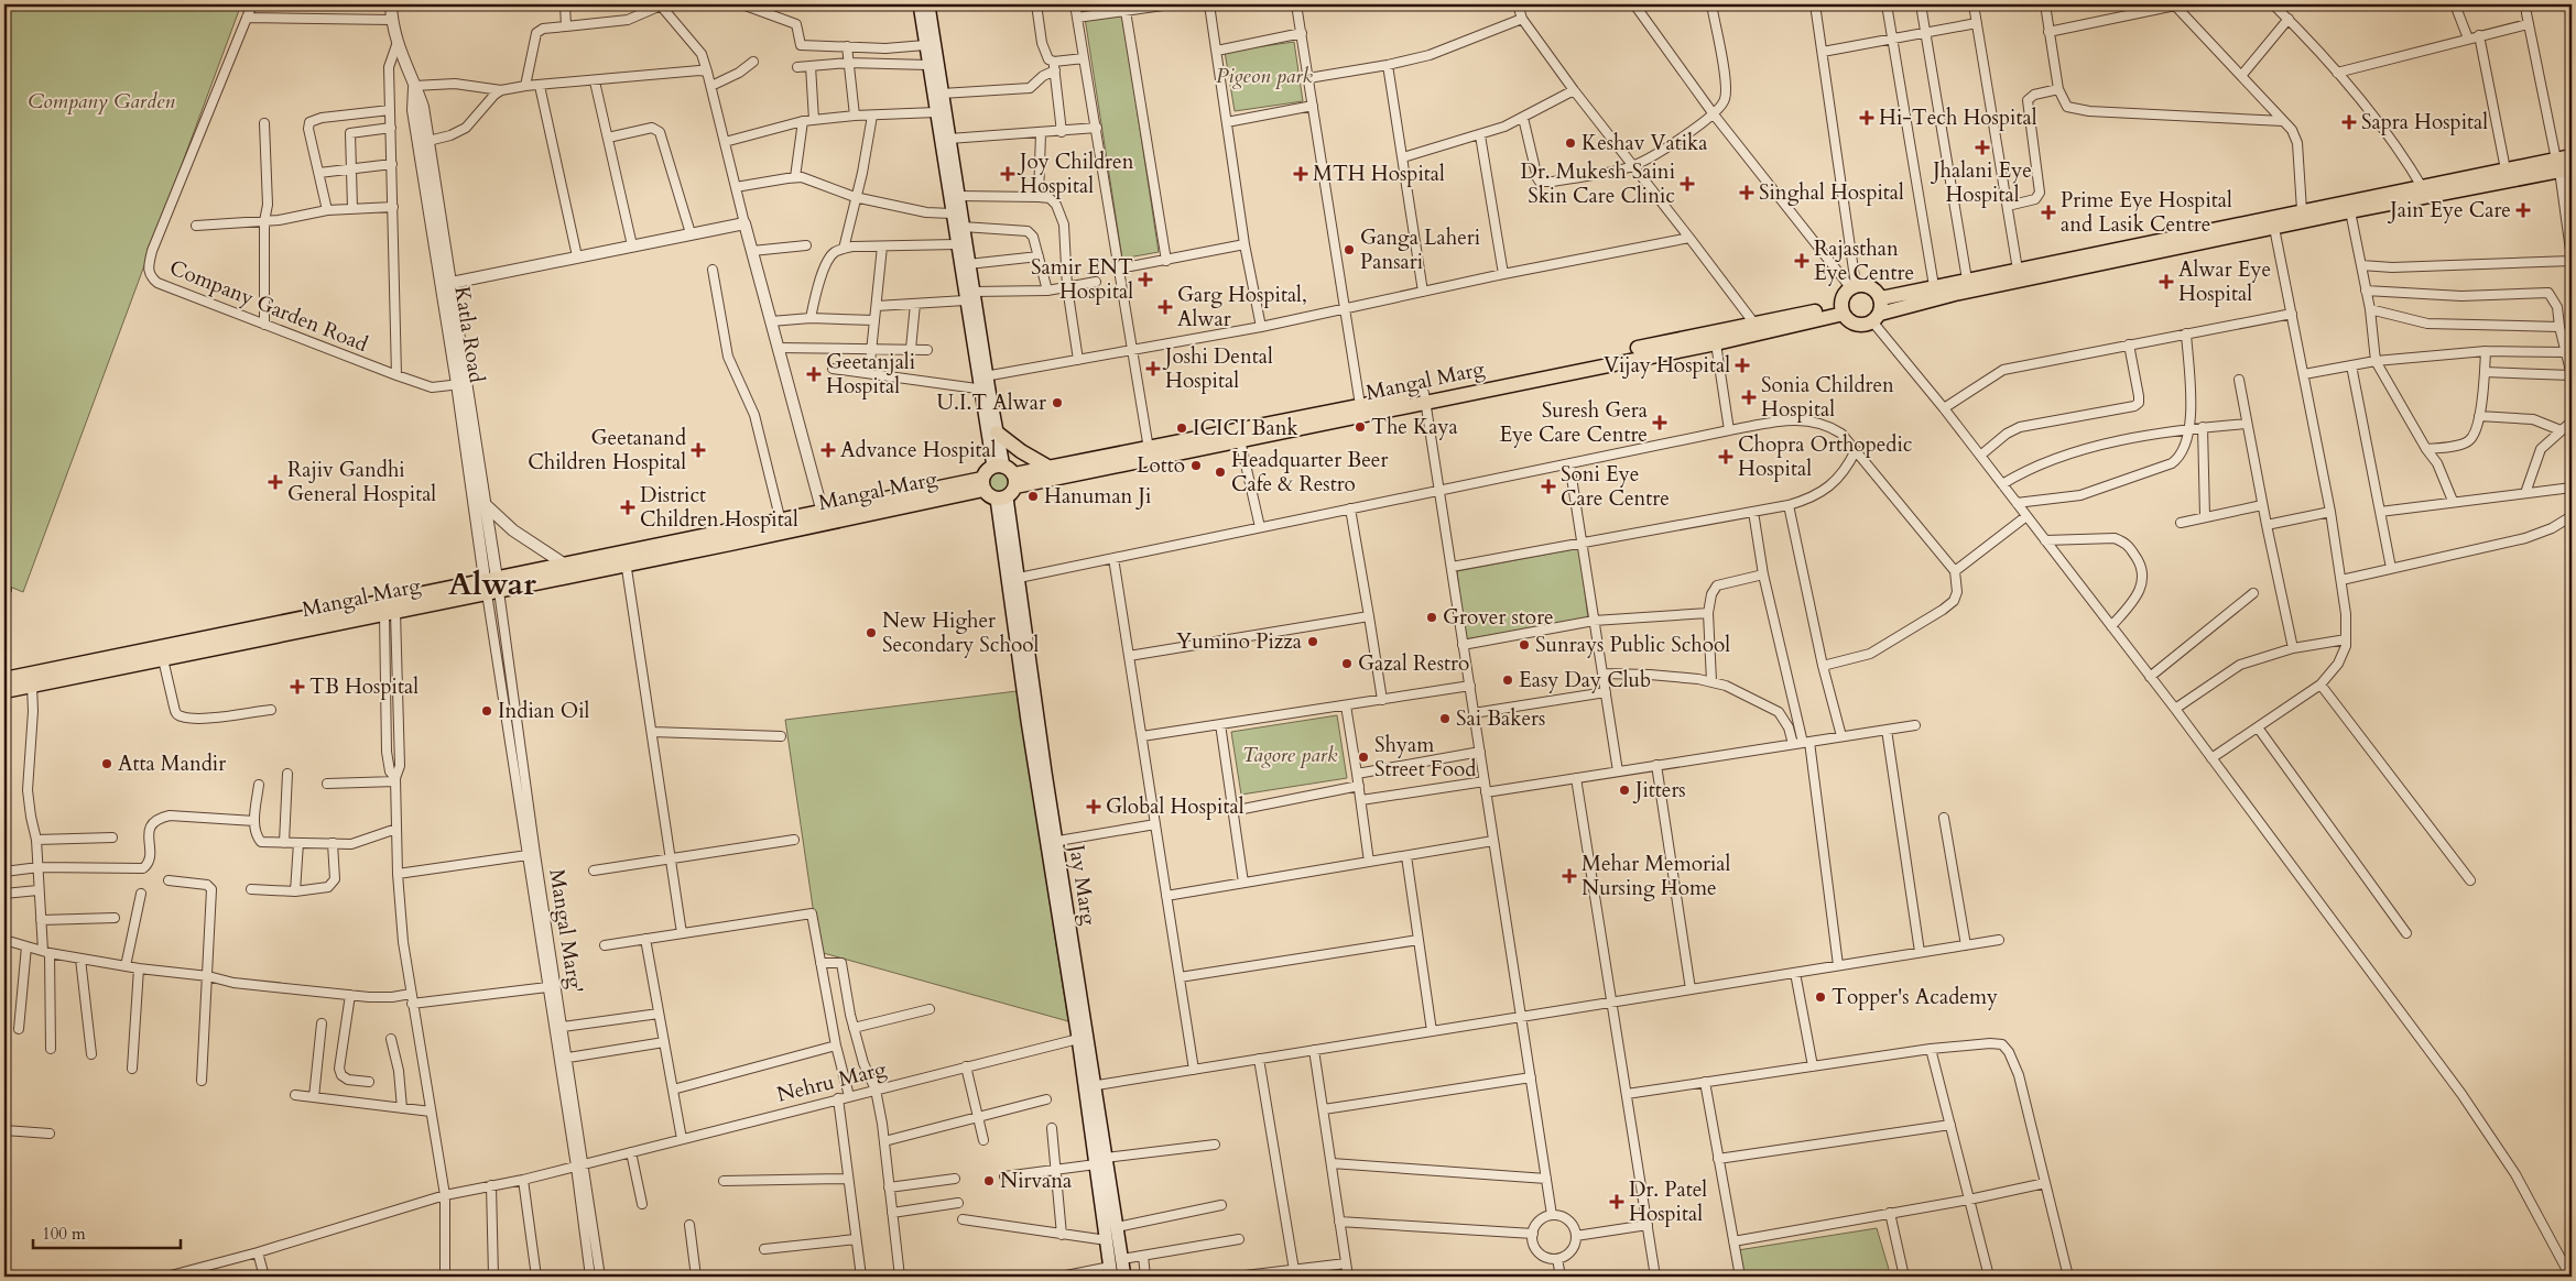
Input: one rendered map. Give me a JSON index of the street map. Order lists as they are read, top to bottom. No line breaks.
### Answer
{"streets":{"main road":["Mangal Marg","Jay Marg"],"street":["Company Garden Road","Katla Road","Mangal Marg'","Nehru Marg"]},"crossings":[["Company Garden Road","Katla Road"],["Katla Road","Mangal Marg"],["Katla Road","Mangal Marg'"],["Mangal Marg","Jay Marg"],["Mangal Marg","Mangal Marg'"],["Jay Marg","Nehru Marg"],["Mangal Marg'","Nehru Marg"]],"districts":["Alwar"],"parks":["Pigeon park","Company Garden","Tagore park"],"places":{"health":["Hi-Tech Hospital","Sapra Hospital","Jhalani Eye Hospital","Joy Children Hospital","MTH Hospital","Dr. Mukesh Saini Skin Care Clinic","Singhal Hospital","Jain Eye Care","Prime Eye Hospital and Lasik Centre","Rajasthan Eye Centre","Samir ENT Hospital","Alwar Eye Hospital","Garg Hospital, Alwar","Vijay Hospital","Joshi Dental Hospital","Geetanjali Hospital","Sonia Children Hospital","Suresh Gera Eye Care Centre","Geetanand Children Hospital","Advance Hospital","Chopra Orthopedic Hospital","Rajiv Gandhi General Hospital","Soni Eye Care Centre","District Children Hospital","TB Hospital","Global Hospital","Mehar Memorial Nursing Home","Dr. Patel Hospital"],"other":["Keshav Vatika","Ganga Laheri Pansari","U.I.T Alwar","The Kaya","ICICI Bank","Lotto","Headquarter Beer Cafe & Restro","Hanuman Ji","Grover store","New Higher Secondary School","Yumino Pizza","Sunrays Public School","Gazal Restro","Easy Day Club","Indian Oil","Sai Bakers","Shyam Street Food","Atta Mandir","Jitters","Topper's Academy","Nirvana"]},"scale_bar":"100 m"}
